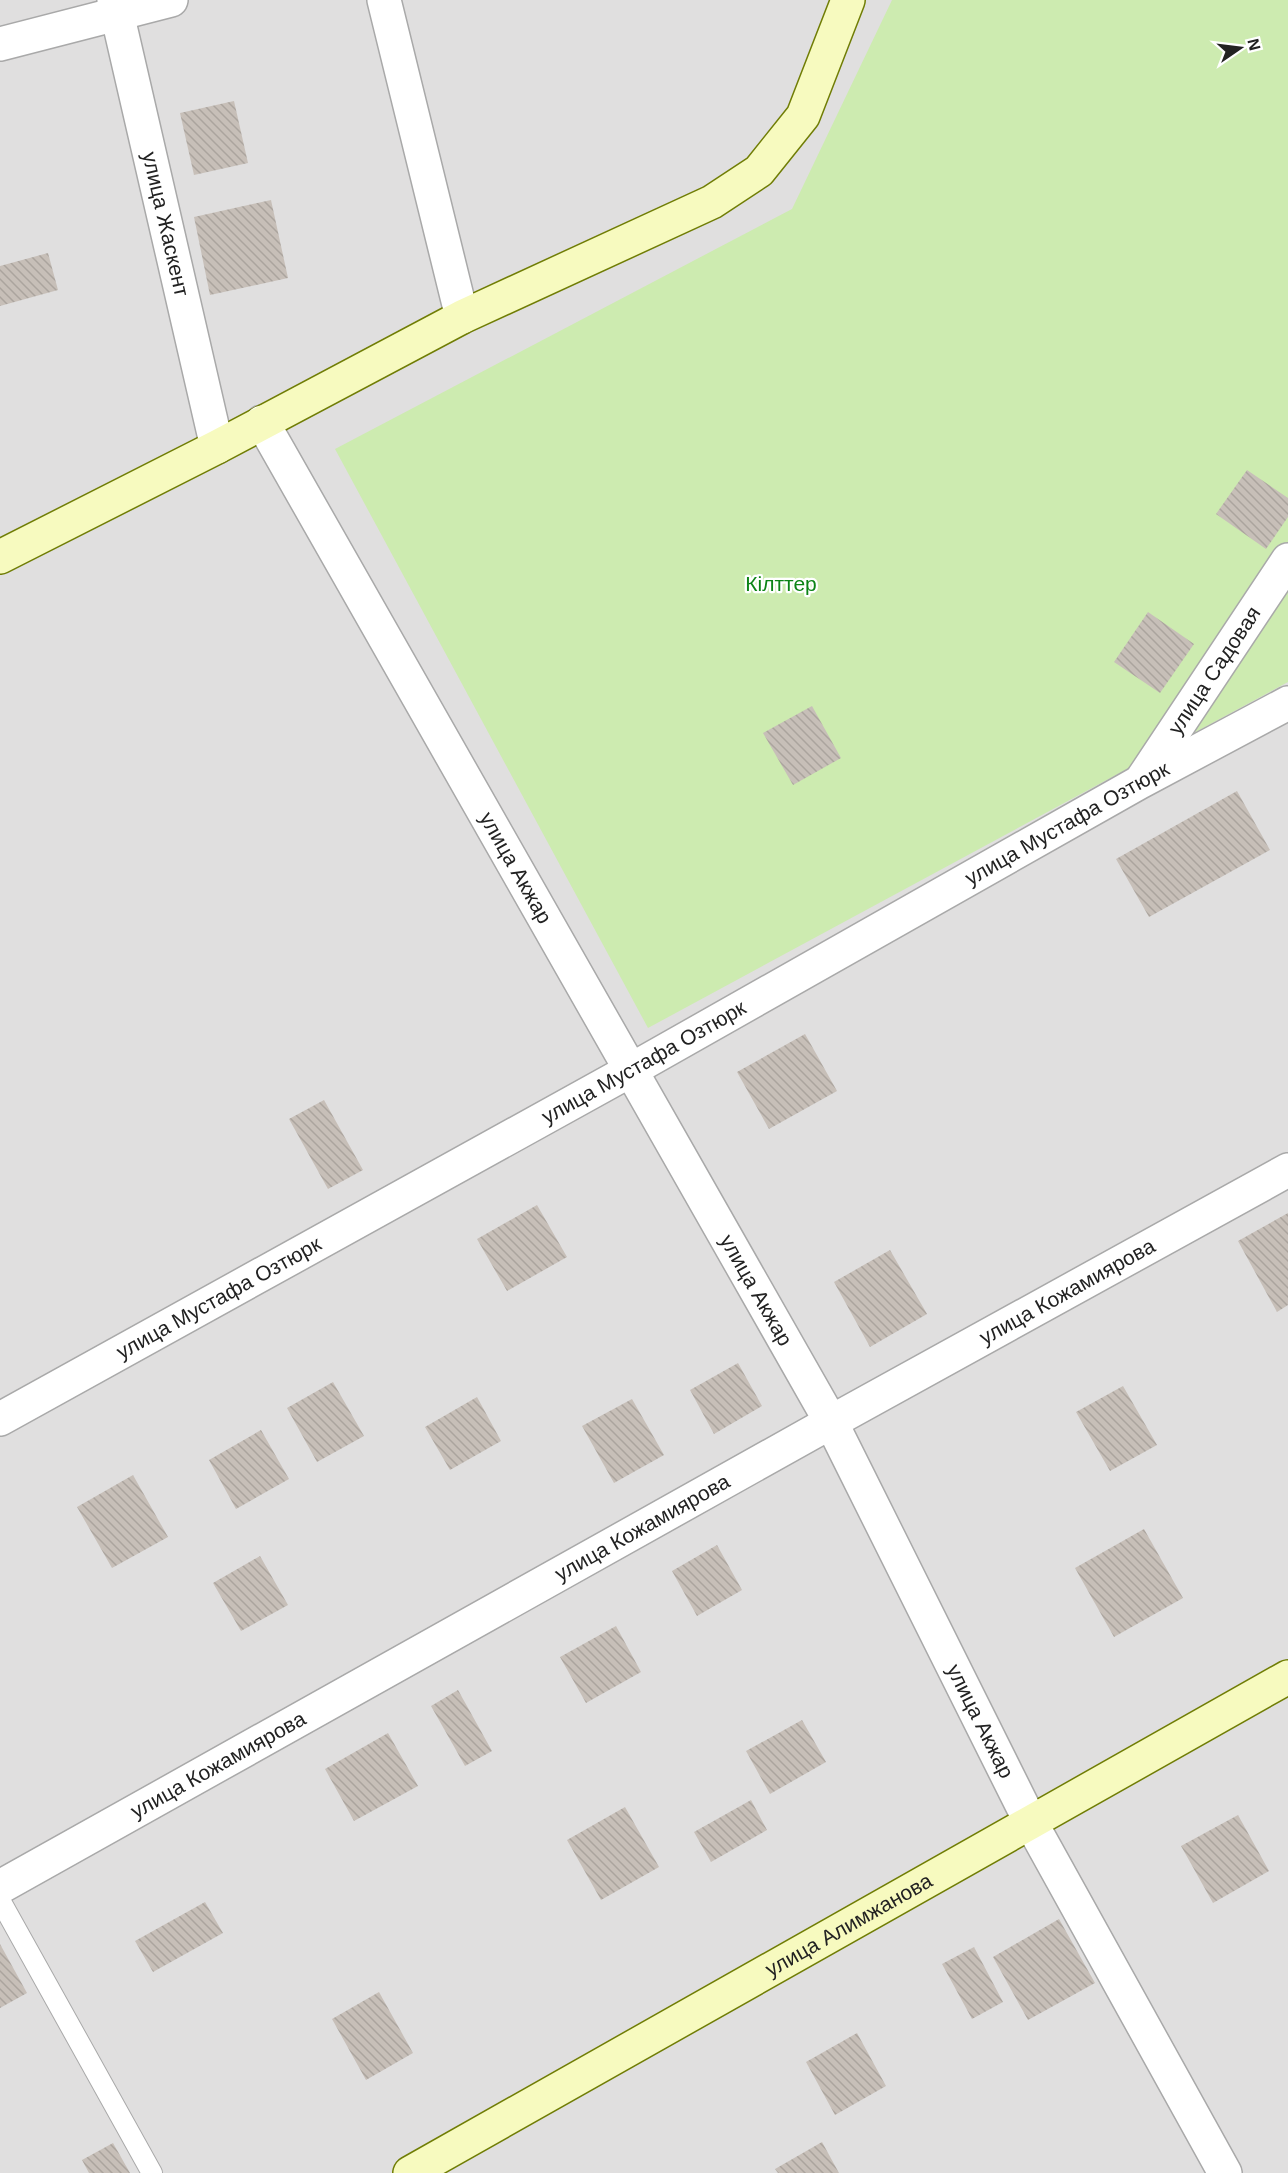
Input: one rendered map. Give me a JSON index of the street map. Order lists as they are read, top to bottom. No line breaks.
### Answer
{"streets":{"street":["улица Жаскент","улица Садовая","улица Мустафа Озтюрк","улица Акжар","улица Кожамиярова","улица Алимжанова"]},"crossings":[["улица Садовая","улица Мустафа Озтюрк"],["улица Мустафа Озтюрк","улица Акжар"],["улица Акжар","улица Кожамиярова"],["улица Акжар","улица Алимжанова"]],"parks":["Кілттер"],"north":"right"}
